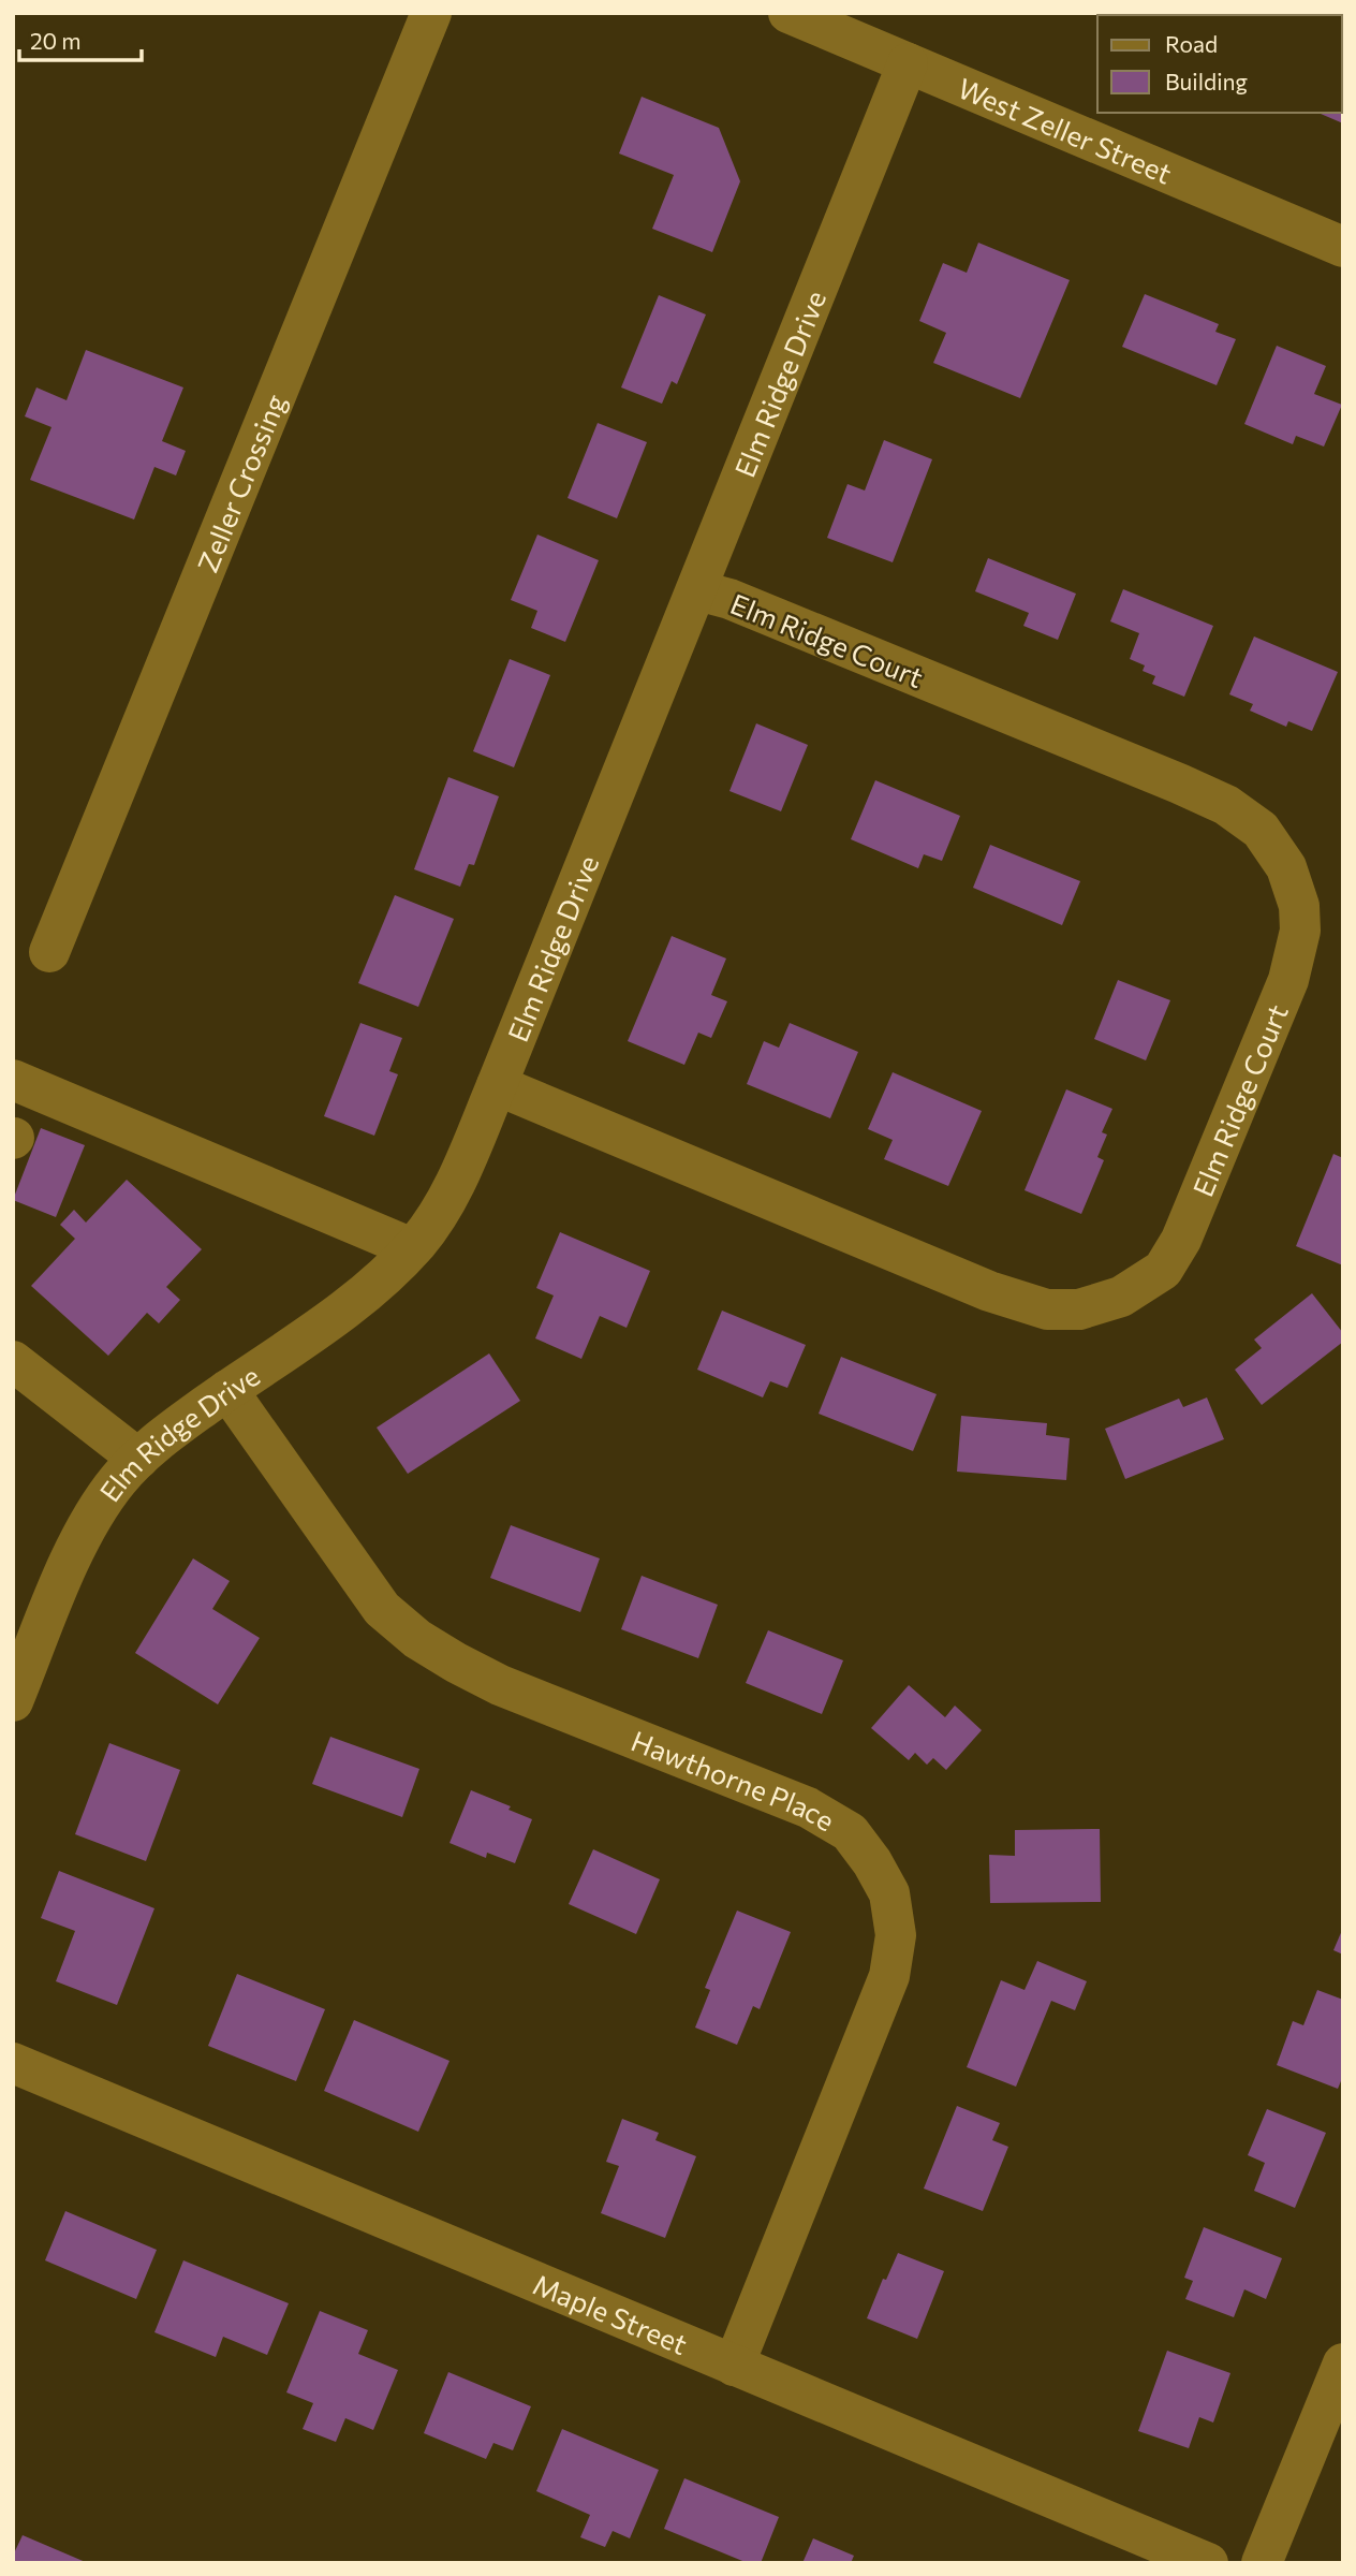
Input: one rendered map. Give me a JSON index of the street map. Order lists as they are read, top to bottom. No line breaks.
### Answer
{"streets":{"street":["West Zeller Street","Elm Ridge Drive","Zeller Crossing","Elm Ridge Court","Hawthorne Place","Maple Street"]},"crossings":[["West Zeller Street","Elm Ridge Drive"],["Elm Ridge Drive","Elm Ridge Court"],["Elm Ridge Drive","Hawthorne Place"],["Hawthorne Place","Maple Street"]],"legend":["Road","Building"],"scale_bar":"20 m"}
